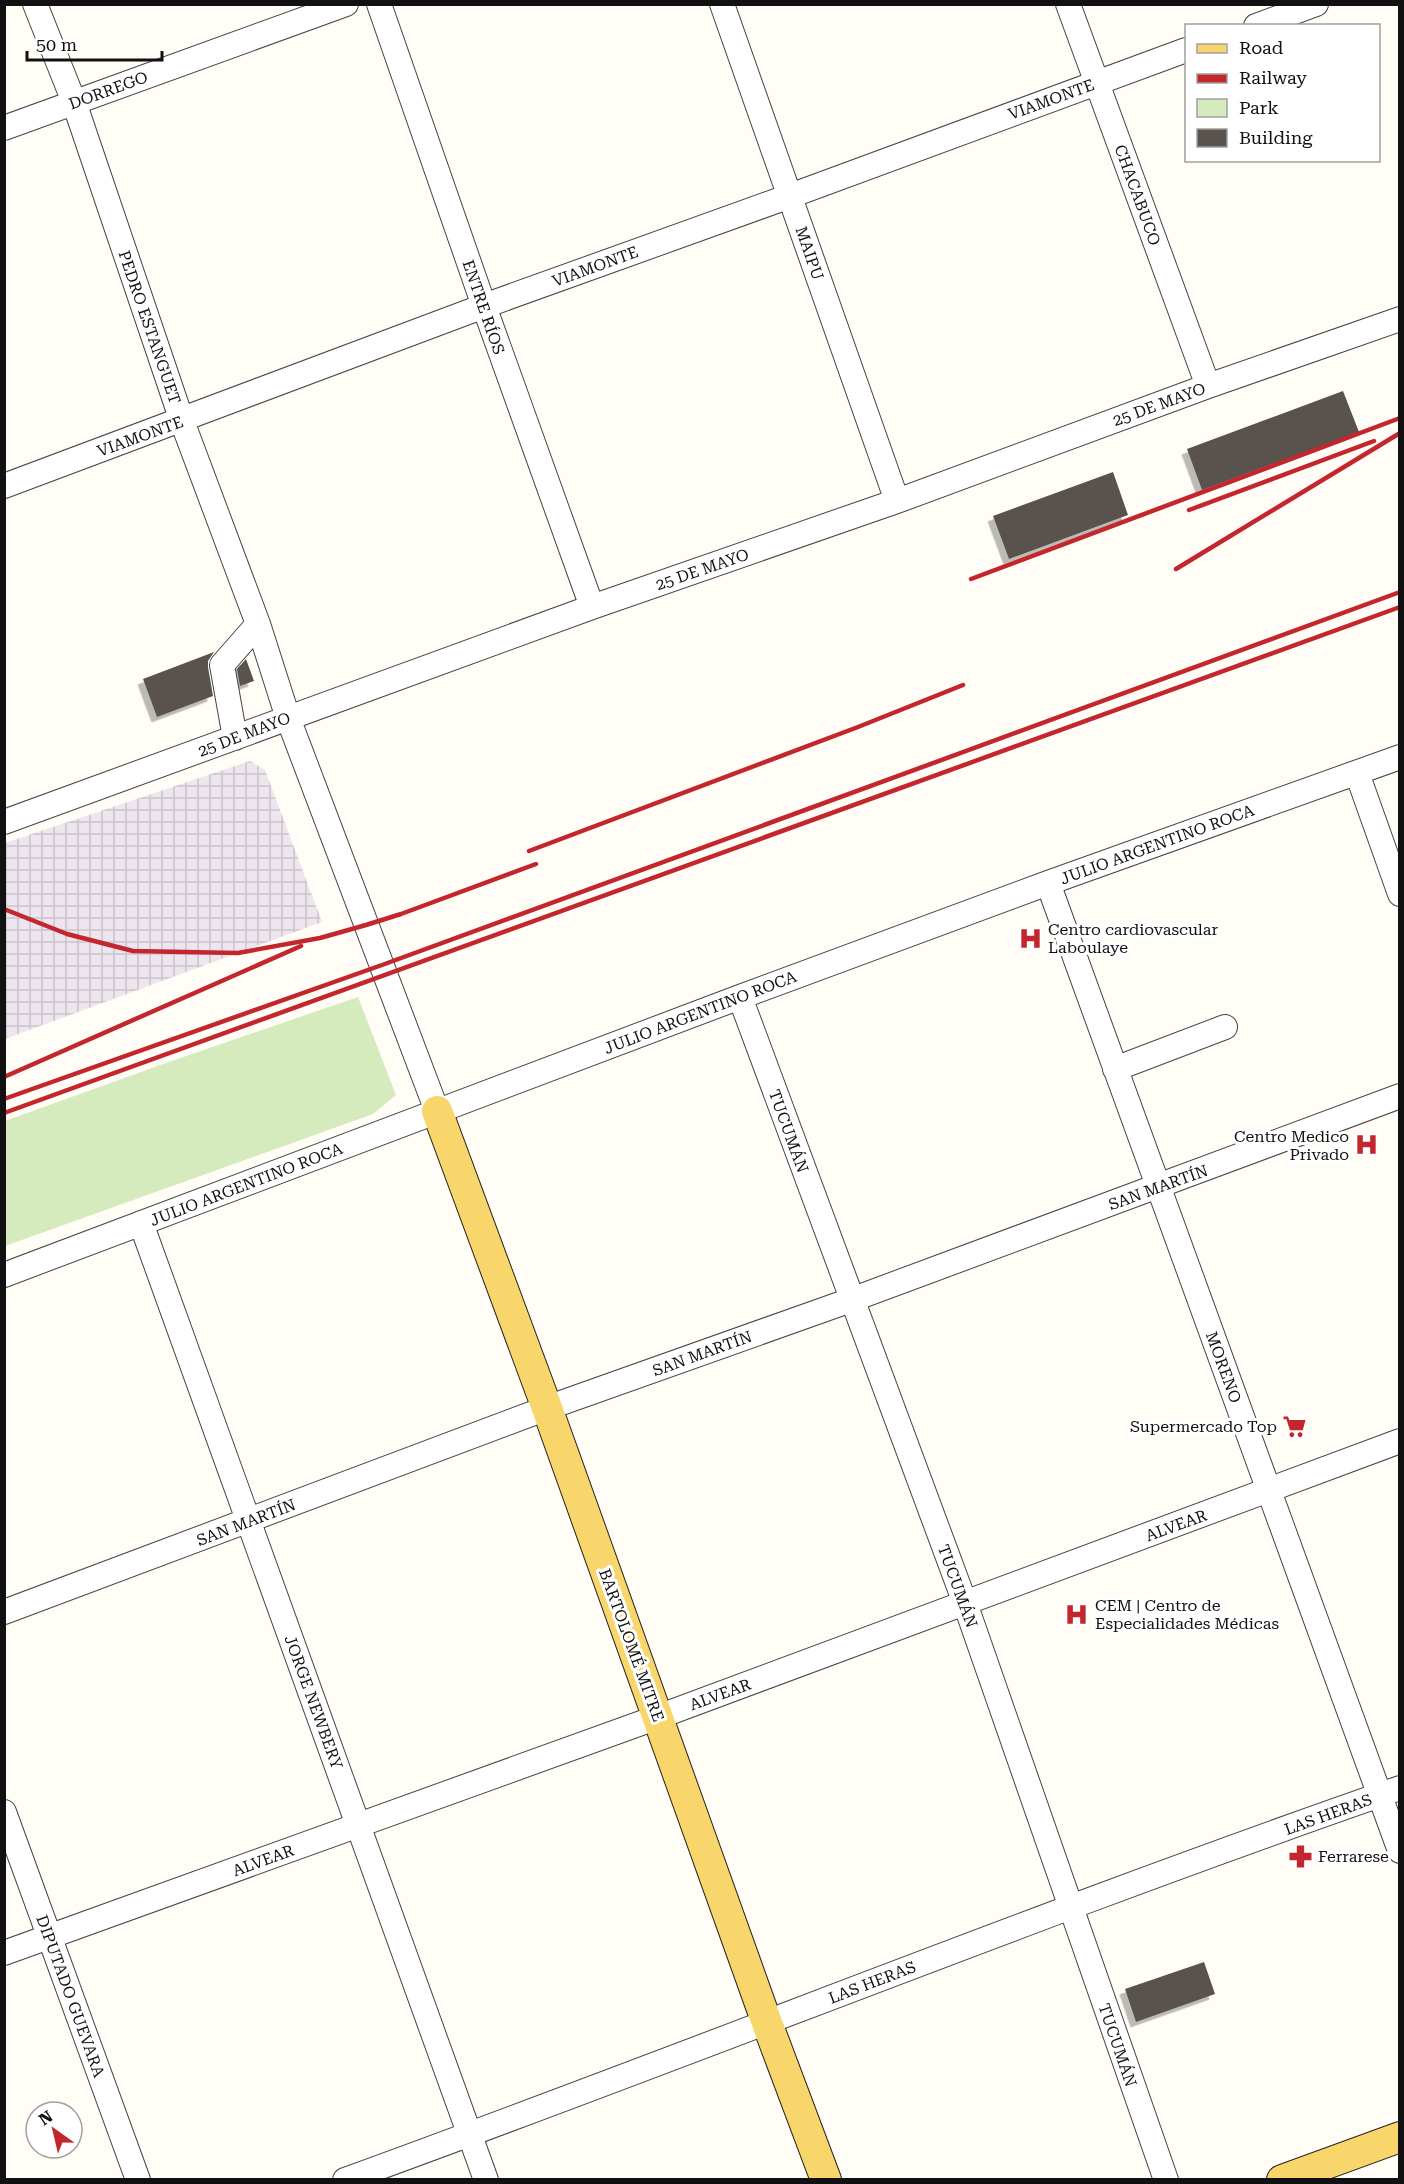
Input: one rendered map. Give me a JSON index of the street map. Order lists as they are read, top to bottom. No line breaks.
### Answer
{"streets":{"main road":["BARTOLOMÉ MITRE"],"street":["DORREGO","VIAMONTE","CHACABUCO","MAIPU","ENTRE RÍOS","PEDRO ESTANGUET","25 DE MAYO","JULIO ARGENTINO ROCA","TUCUMÁN","SAN MARTÍN","MORENO","ALVEAR","JORGE NEWBERY","LAS HERAS","DIPUTADO GUEVARA"]},"crossings":[["DORREGO","PEDRO ESTANGUET"],["VIAMONTE","CHACABUCO"],["VIAMONTE","MAIPU"],["VIAMONTE","ENTRE RÍOS"],["VIAMONTE","PEDRO ESTANGUET"],["CHACABUCO","25 DE MAYO"],["MAIPU","25 DE MAYO"],["ENTRE RÍOS","25 DE MAYO"],["PEDRO ESTANGUET","25 DE MAYO"],["PEDRO ESTANGUET","JULIO ARGENTINO ROCA"],["PEDRO ESTANGUET","BARTOLOMÉ MITRE"],["JULIO ARGENTINO ROCA","TUCUMÁN"],["JULIO ARGENTINO ROCA","MORENO"],["JULIO ARGENTINO ROCA","BARTOLOMÉ MITRE"],["JULIO ARGENTINO ROCA","JORGE NEWBERY"],["TUCUMÁN","SAN MARTÍN"],["TUCUMÁN","ALVEAR"],["TUCUMÁN","LAS HERAS"],["SAN MARTÍN","MORENO"],["SAN MARTÍN","BARTOLOMÉ MITRE"],["SAN MARTÍN","JORGE NEWBERY"],["MORENO","ALVEAR"],["MORENO","LAS HERAS"],["ALVEAR","BARTOLOMÉ MITRE"],["ALVEAR","JORGE NEWBERY"],["ALVEAR","DIPUTADO GUEVARA"],["BARTOLOMÉ MITRE","LAS HERAS"],["JORGE NEWBERY","LAS HERAS"]],"places":{"hospital":["Centro cardiovascular Laboulaye","Centro Medico Privado","CEM | Centro de Especialidades Médicas"],"supermarket":["Supermercado Top"],"pharmacy":["Ferrarese"]},"legend":["Road","Railway","Park","Building"],"scale_bar":"50 m","north":"top left"}
